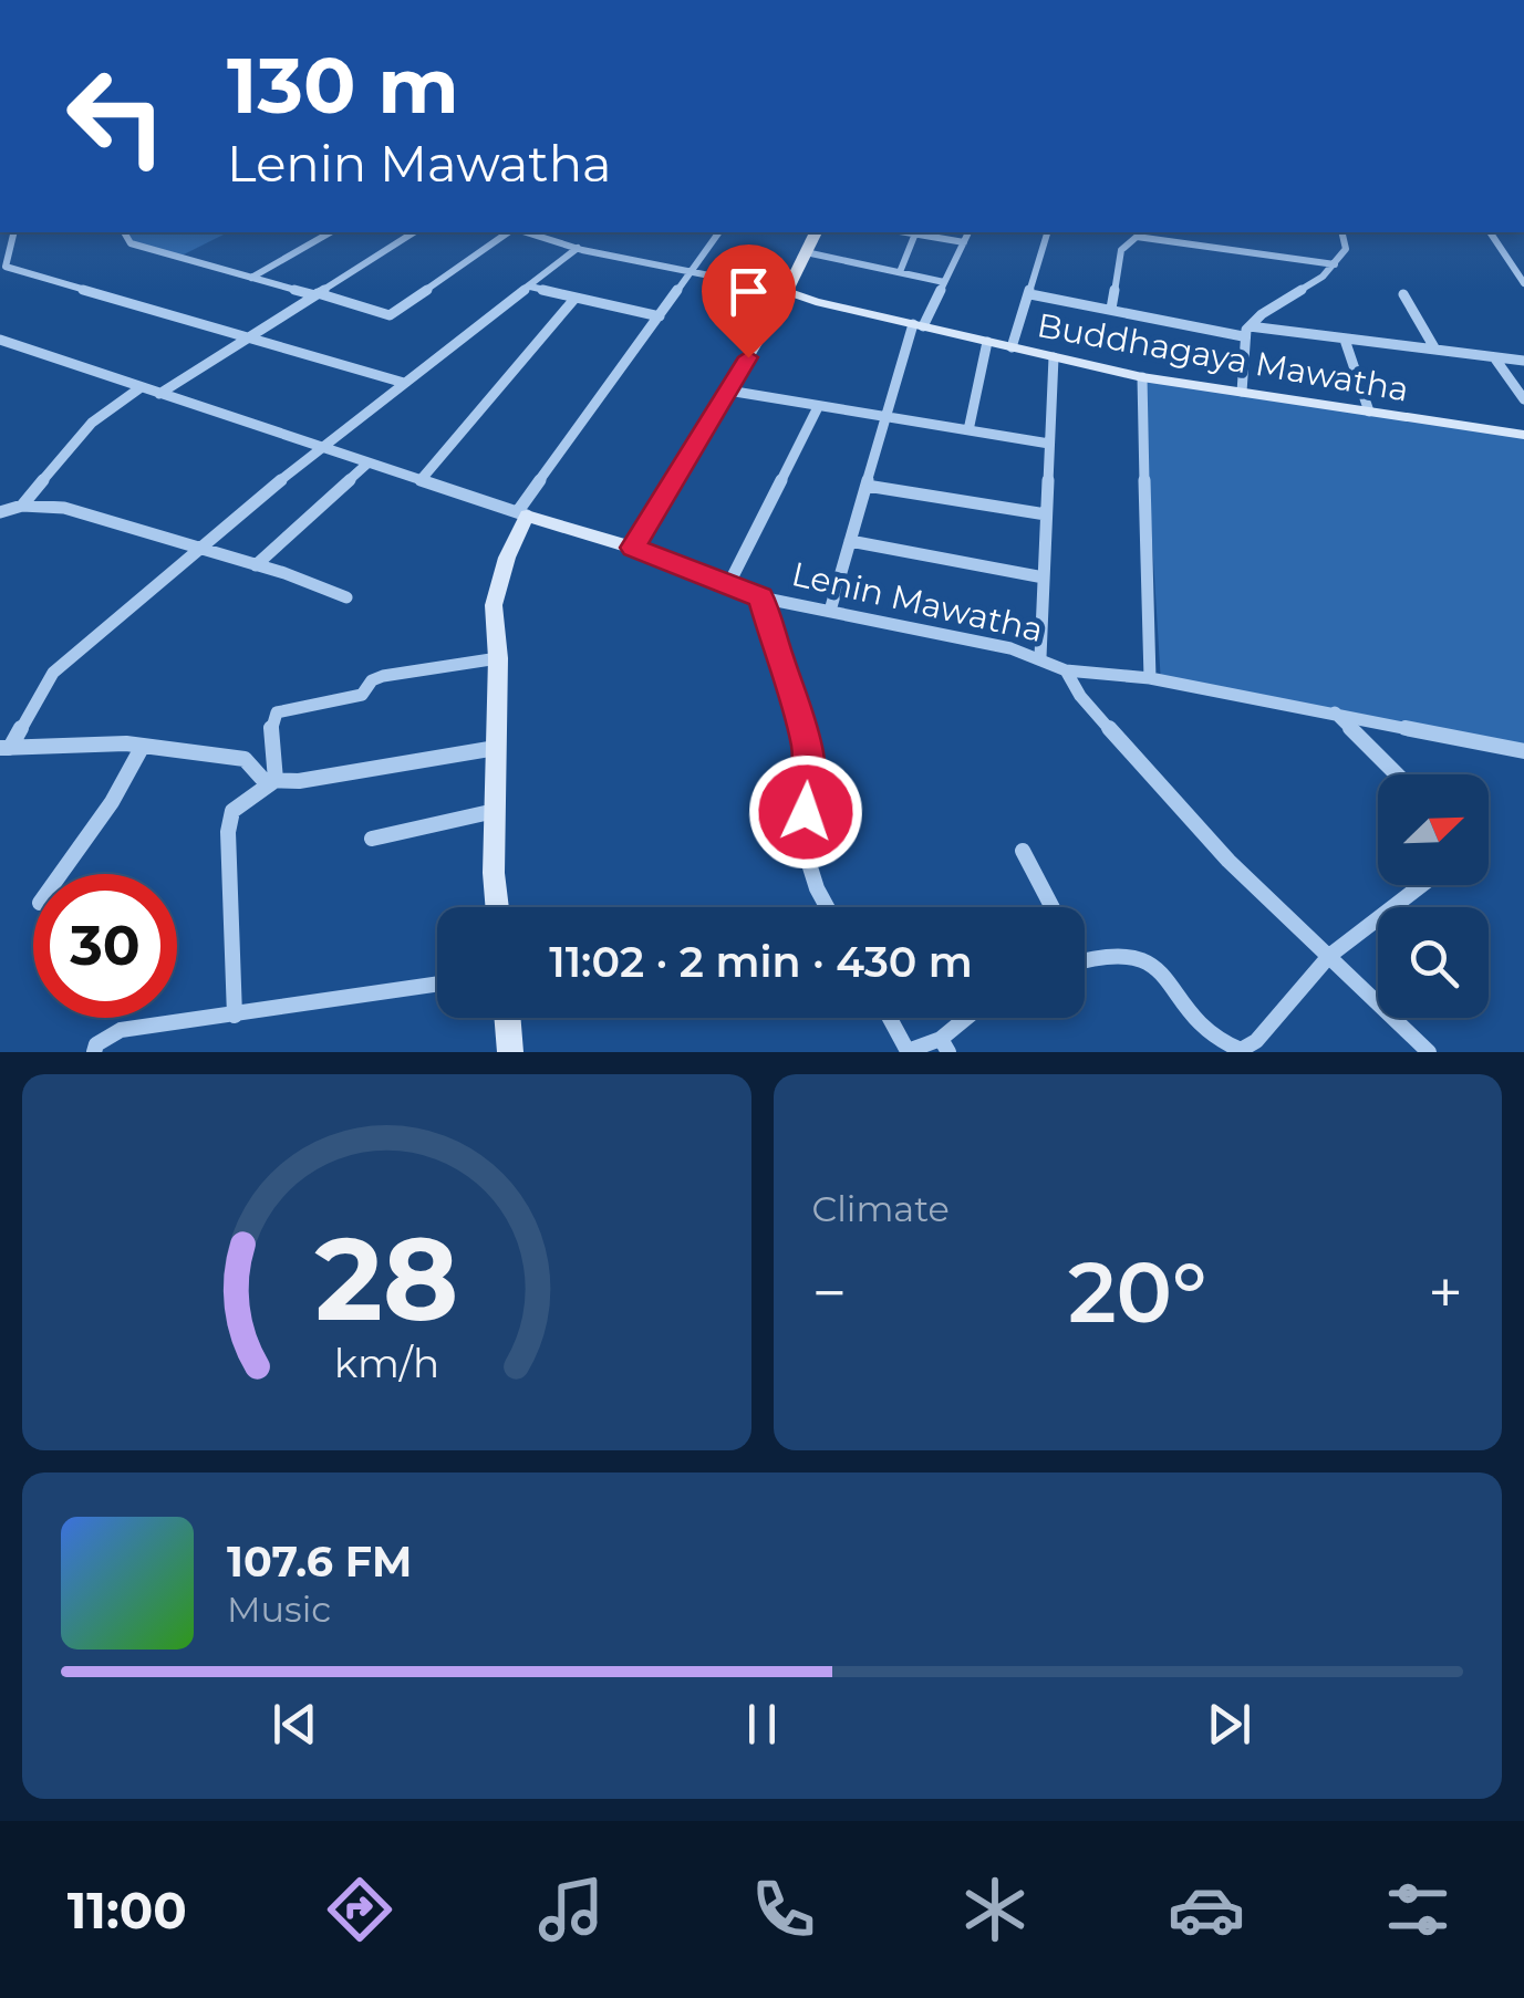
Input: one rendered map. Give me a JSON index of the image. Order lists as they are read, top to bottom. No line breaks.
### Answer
{"streets":{"main road":["Buddhagaya Mawatha","Lenin Mawatha"]},"north":"top right","page":{"turn":["130 m","Lenin Mawatha"],"limit":"30","trip":"11:02 · 2 min · 430 m","tile":"Climate","heat":["−","20°","+"],"song":["107.6 FM","Music"],"tabs":"11:00","gauge":["28","km/h"]}}
